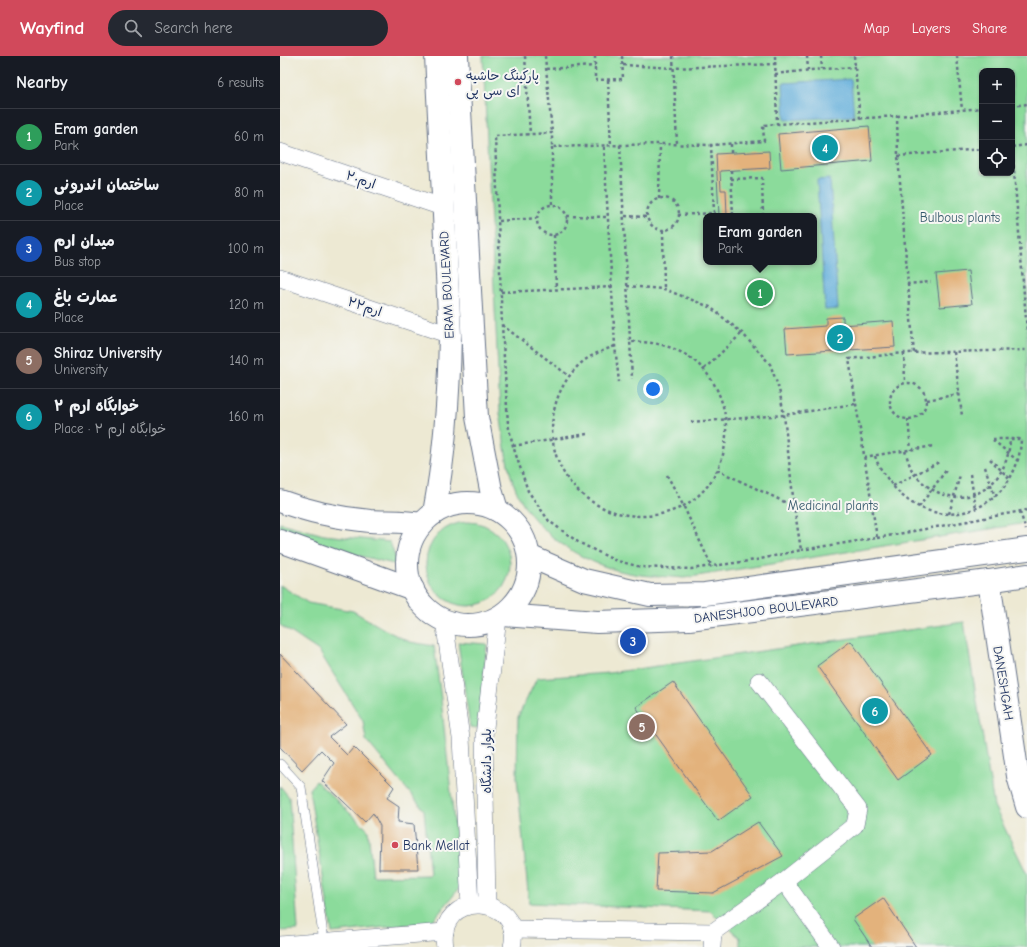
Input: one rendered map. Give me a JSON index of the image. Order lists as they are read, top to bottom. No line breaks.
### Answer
{"streets":{"main road":["ERAM BOULEVARD","DANESHJOO BOULEVARD","DANESHGAH"],"street":["ارم۲۰","ارم۲۲","بلوار دانشگاه"]},"crossings":[["ارم۲۰","ERAM BOULEVARD"],["ERAM BOULEVARD","ارم۲۲"],["ERAM BOULEVARD","DANESHJOO BOULEVARD"],["ERAM BOULEVARD","بلوار دانشگاه"],["DANESHJOO BOULEVARD","DANESHGAH"],["DANESHJOO BOULEVARD","بلوار دانشگاه"]],"parks":["Bulbous plants","Medicinal plants"],"places":["پارکینگ حاشیه ای سی پی","Bank Mellat"],"page":{"header":"Wayfind","search":"Search here","nav":["Map","Layers","Share"],"heading":["Nearby","6 results"],"map_buttons":["+","−"],"list":[{"mark":"1","name":"Eram garden","note":"Park","value":"60 m"},{"mark":"2","name":"ساختمان اندرونی","note":"Place","value":"80 m"},{"mark":"3","name":"میدان ارم","note":"Bus stop","value":"100 m"},{"mark":"4","name":"عمارت باغ","note":"Place","value":"120 m"},{"mark":"5","name":"Shiraz University","note":"University","value":"140 m"},{"mark":"6","name":"خوابگاه ارم ۲","note":"Place · خوابگاه ارم ۲","value":"160 m"}],"pins":["4","1","2","3","6","5"],"popup":["Eram garden","Park"]}}
